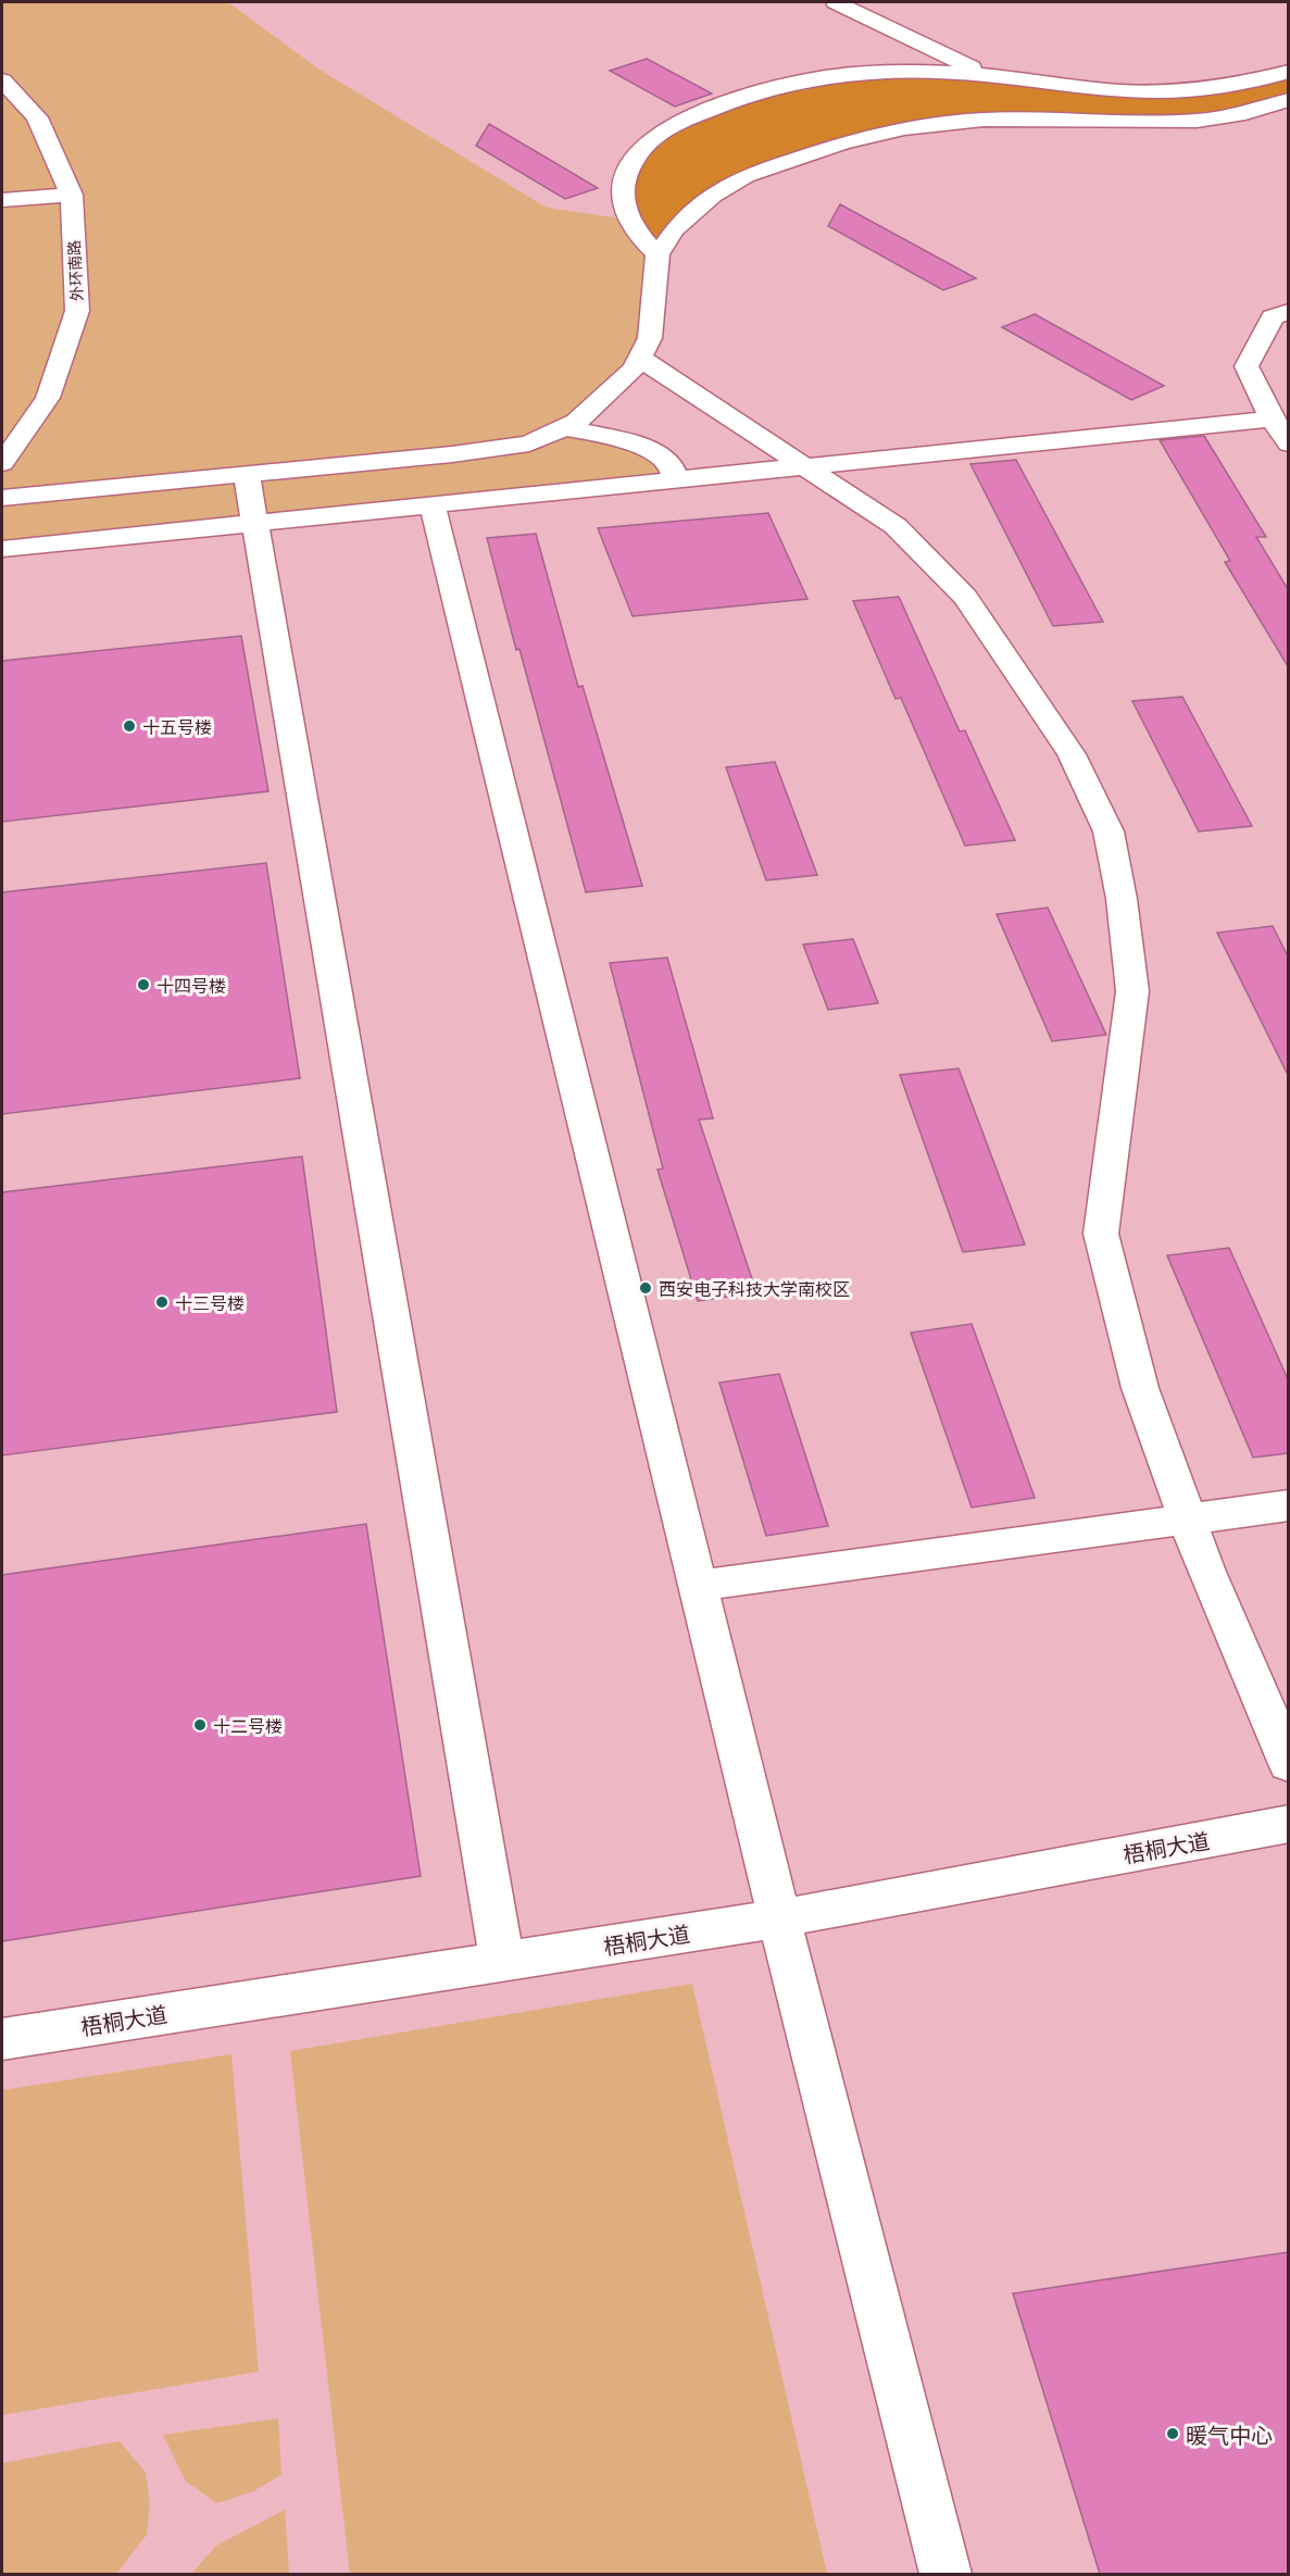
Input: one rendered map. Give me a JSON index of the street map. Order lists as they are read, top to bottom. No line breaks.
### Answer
{"streets":{"street":["外环南路","梧桐大道"]},"places":["十五号楼","十四号楼","西安电子科技大学南校区","十三号楼","十二号楼","暖气中心"]}
